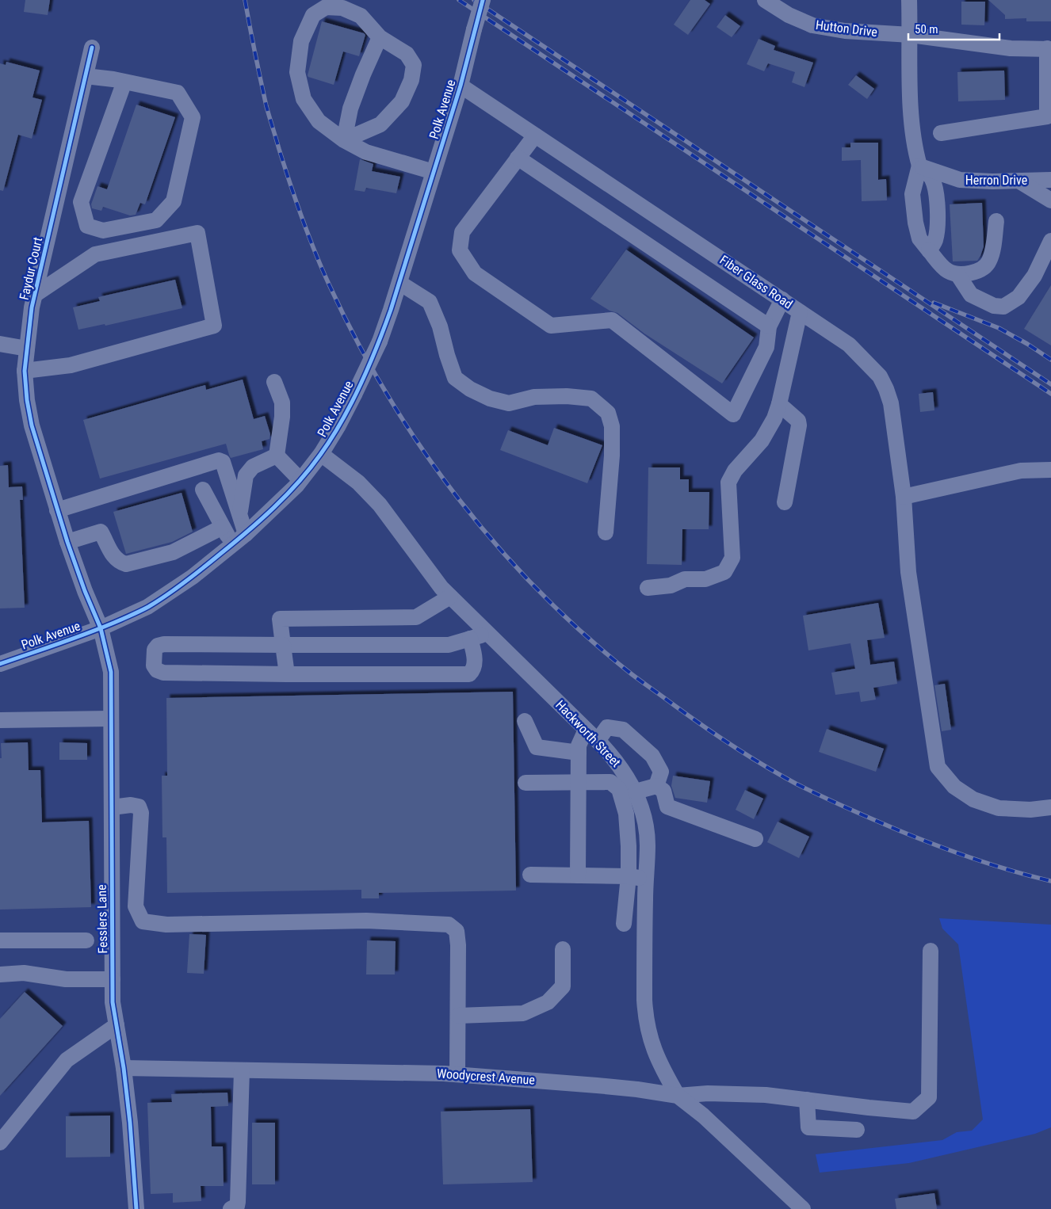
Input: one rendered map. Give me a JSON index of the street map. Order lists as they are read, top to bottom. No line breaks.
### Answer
{"streets":{"street":["Hutton Drive","Polk Avenue","Herron Drive","Faydur Court","Fiber Glass Road","Hackworth Street","Fesslers Lane","Woodycrest Avenue"]},"crossings":[["Polk Avenue","Faydur Court"],["Polk Avenue","Fiber Glass Road"],["Polk Avenue","Hackworth Street"],["Polk Avenue","Fesslers Lane"],["Faydur Court","Fesslers Lane"],["Hackworth Street","Woodycrest Avenue"],["Fesslers Lane","Woodycrest Avenue"]],"scale_bar":"50 m"}
